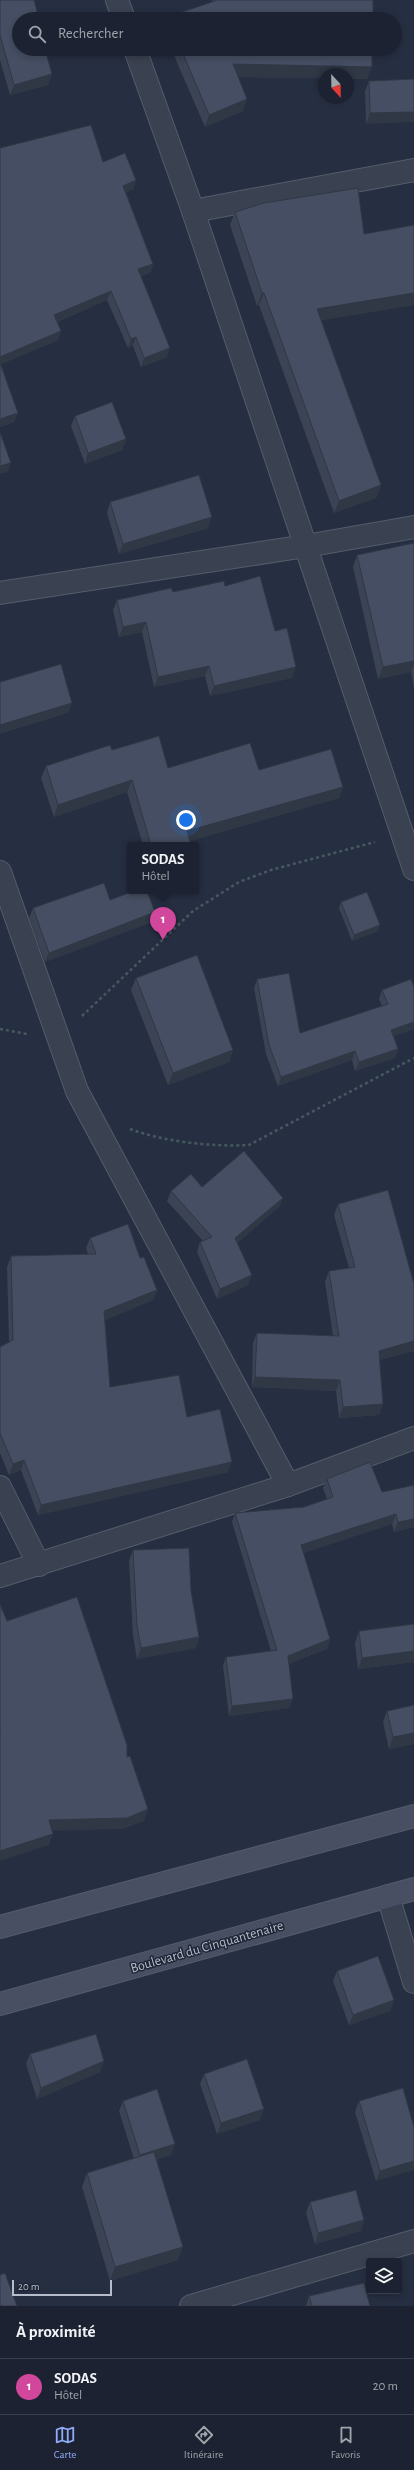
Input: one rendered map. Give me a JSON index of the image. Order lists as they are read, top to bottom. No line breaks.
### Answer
{"streets":{"main road":["Boulevard du Cinquantenaire"]},"scale_bar":"20 m","north":"bottom","page":{"search":"Rechercher","popup":["SODAS","Hôtel"],"pins":"1","scale":"20 m","heading":"À proximité","list":[{"mark":"1","name":"SODAS","note":"Hôtel","value":"20 m"}],"nav":["Carte","Itinéraire","Favoris"]}}
